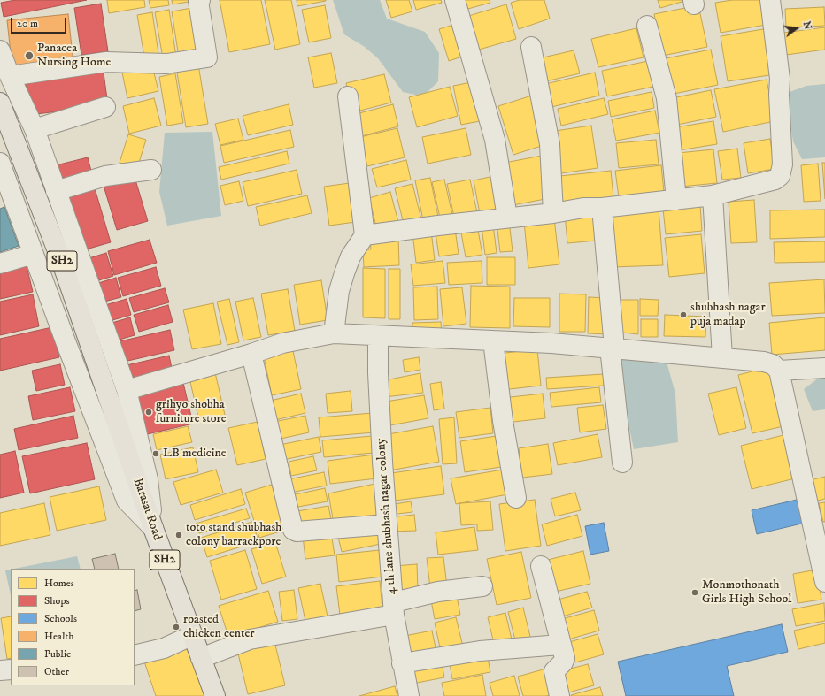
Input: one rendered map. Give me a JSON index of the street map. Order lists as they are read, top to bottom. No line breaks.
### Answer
{"streets":{"main road":["SH2","Barasat Road"],"street":["4 th lane shubhash nagar colony"]},"places":["Panacea Nursing Home","shubhash nagar puja madap","grihyo shobha furniture store","LB medicine","toto stand shubhash colony barrackpore","Monmothonath Girls High School","roasted chicken center"],"legend":["Homes","Shops","Schools","Health","Public","Other"],"scale_bar":"20 m","north":"right"}
